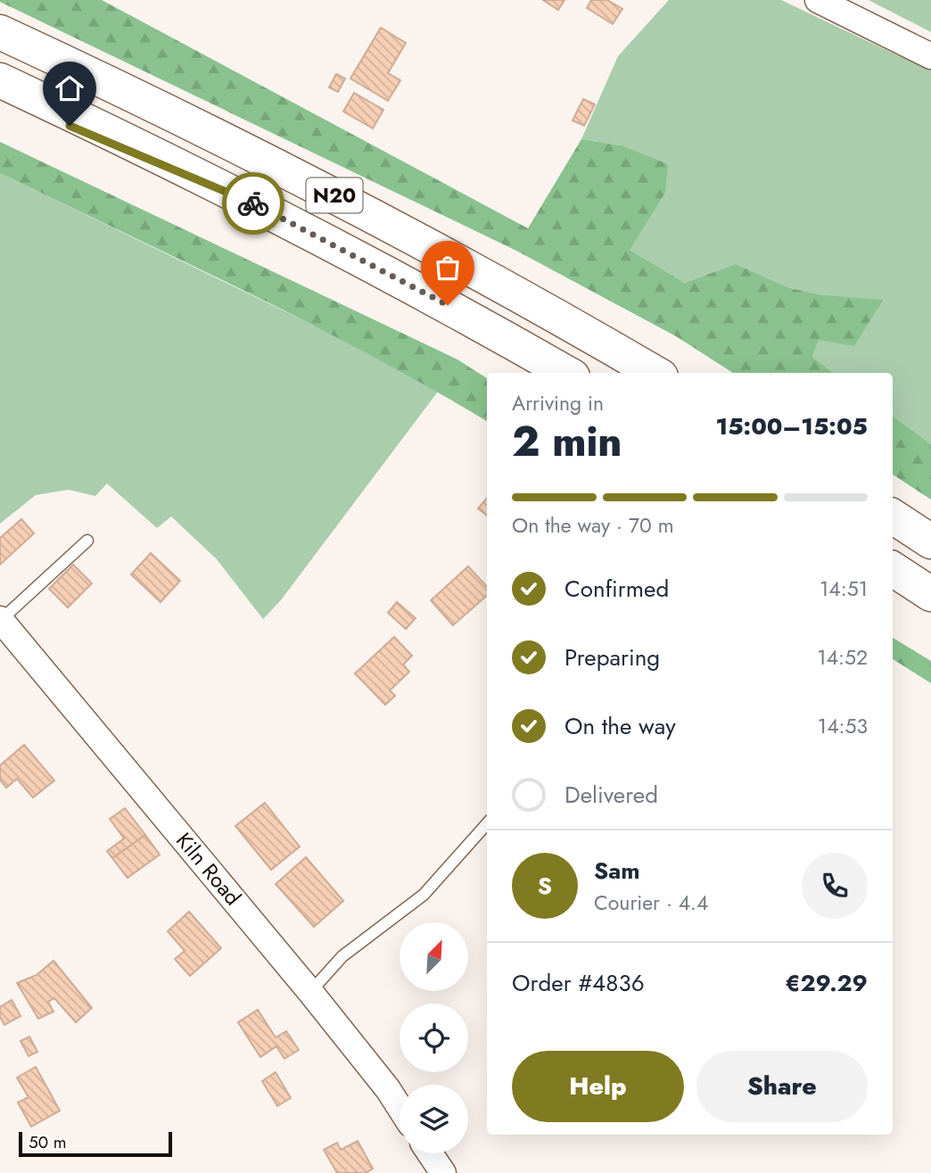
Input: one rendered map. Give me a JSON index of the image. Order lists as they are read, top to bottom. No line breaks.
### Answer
{"streets":{"highway":["N20"],"street":["Kiln Road"]},"scale_bar":"50 m","north":"top right","page":{"heading":["2 min","Arriving in","15:00–15:05"],"panel":["Sam","Courier · 4.4","Order #4836","€29.29"],"bar":"On the way · 70 m","list":[["Confirmed","14:51"],["Preparing","14:52"],["On the way","14:53"],"Delivered"],"round":"S","buttons":["Help","Share"],"scale":"50 m"}}
